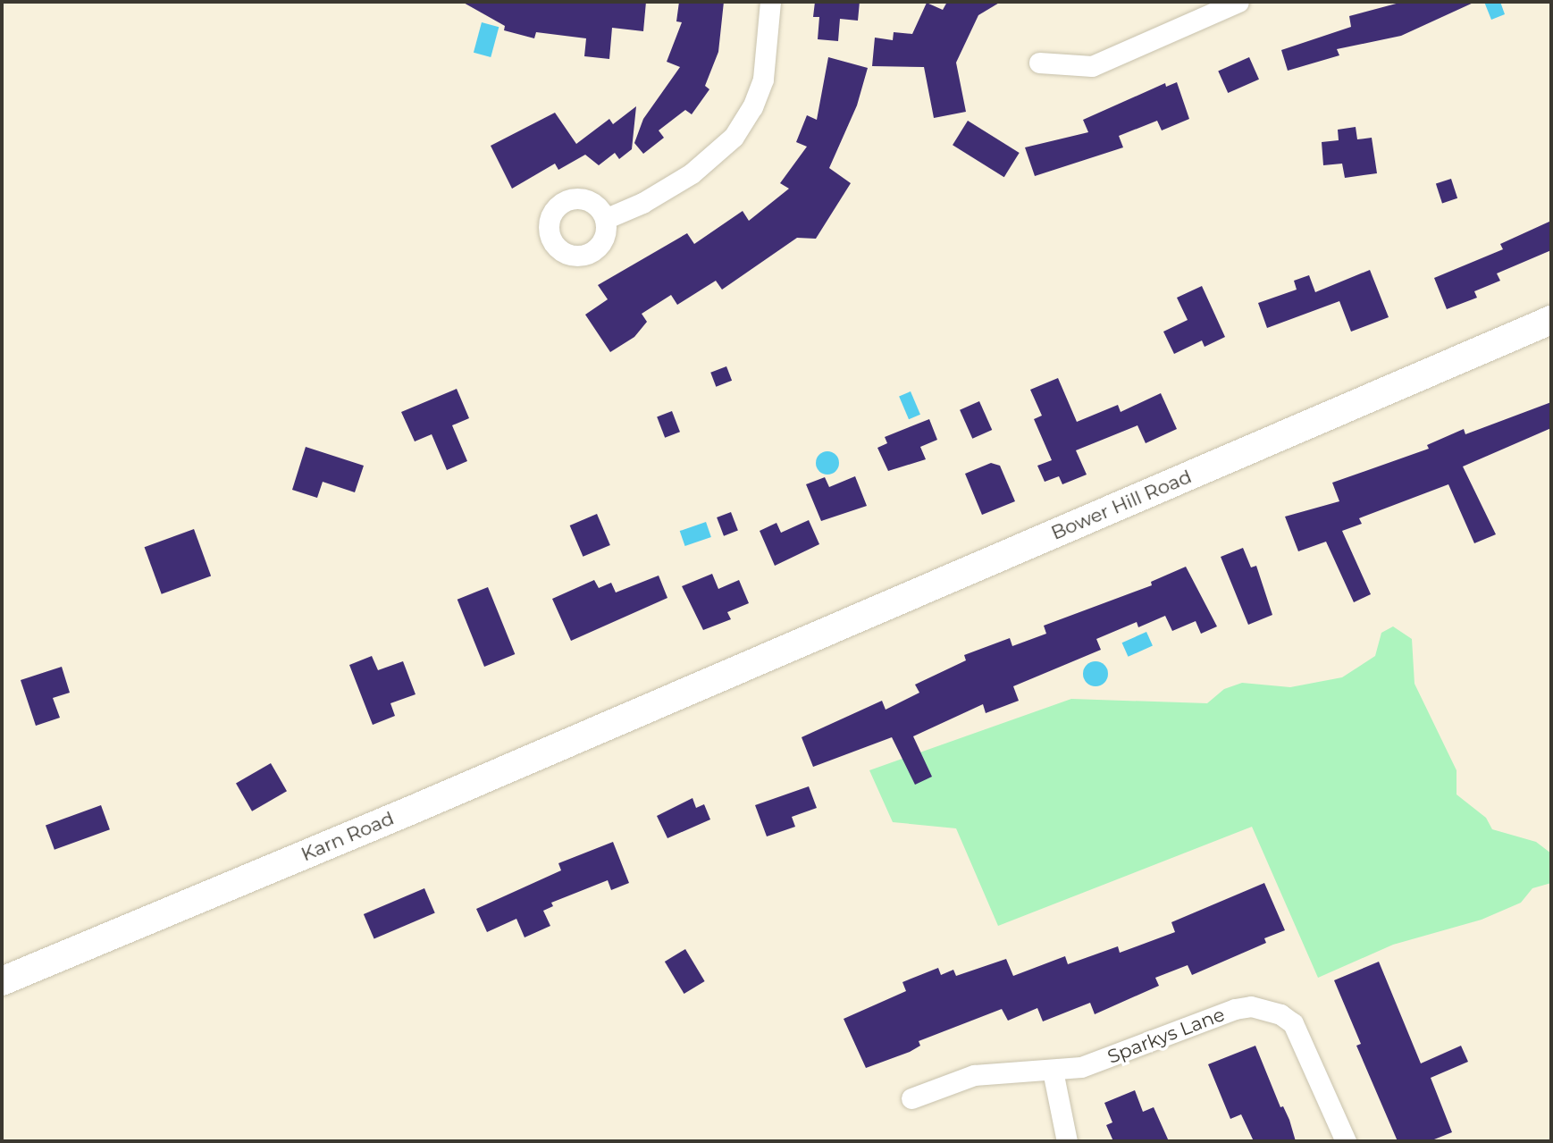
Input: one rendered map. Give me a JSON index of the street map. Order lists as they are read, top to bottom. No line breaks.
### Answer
{"streets":{"street":["Bower Hill Road","Karn Road","Sparkys Lane"]},"crossings":[["Bower Hill Road","Karn Road"]]}
